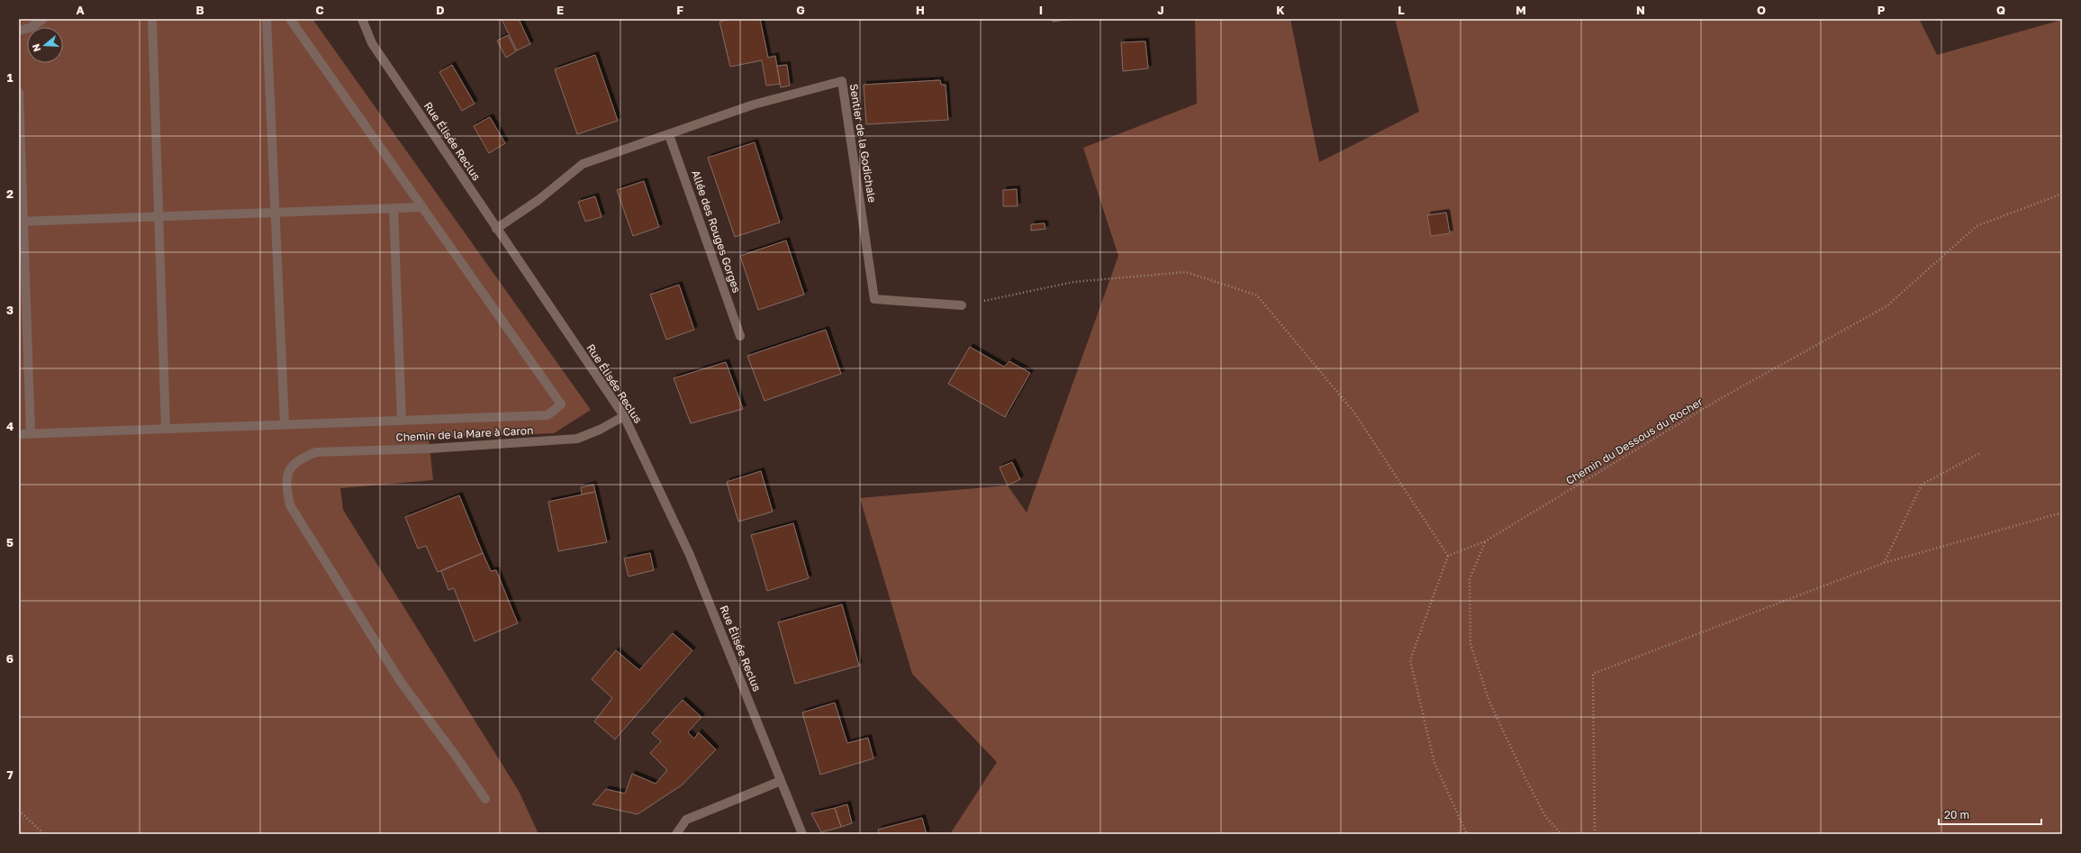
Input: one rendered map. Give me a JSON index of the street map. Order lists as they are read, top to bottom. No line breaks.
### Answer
{"streets":{"street":["Rue Élisée Reclus","Sentier de la Godichale","Allée des Rouges Gorges","Chemin de la Mare à Caron"],"path":["Chemin du Dessous du Rocher"]},"crossings":[["Rue Élisée Reclus","Sentier de la Godichale"],["Rue Élisée Reclus","Chemin de la Mare à Caron"],["Sentier de la Godichale","Allée des Rouges Gorges"]],"scale_bar":"20 m","north":"left","grid":{"columns":["A","B","C","D","E","F","G","H","I","J","K","L","M","N","O","P","Q"],"rows":["1","2","3","4","5","6","7"]}}
